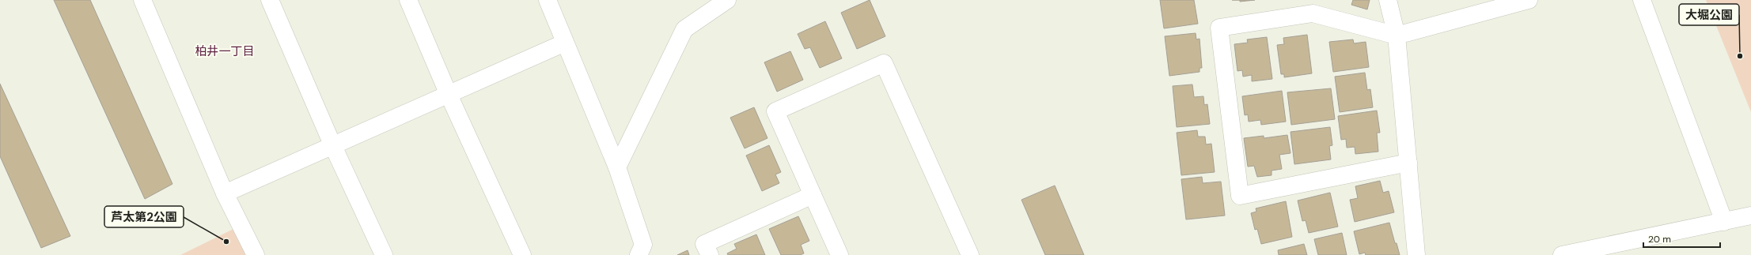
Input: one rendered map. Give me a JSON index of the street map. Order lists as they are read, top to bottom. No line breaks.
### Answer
{"districts":["柏井一丁目"],"places":["大堀公園","芦太第2公園"],"scale_bar":"20 m"}
